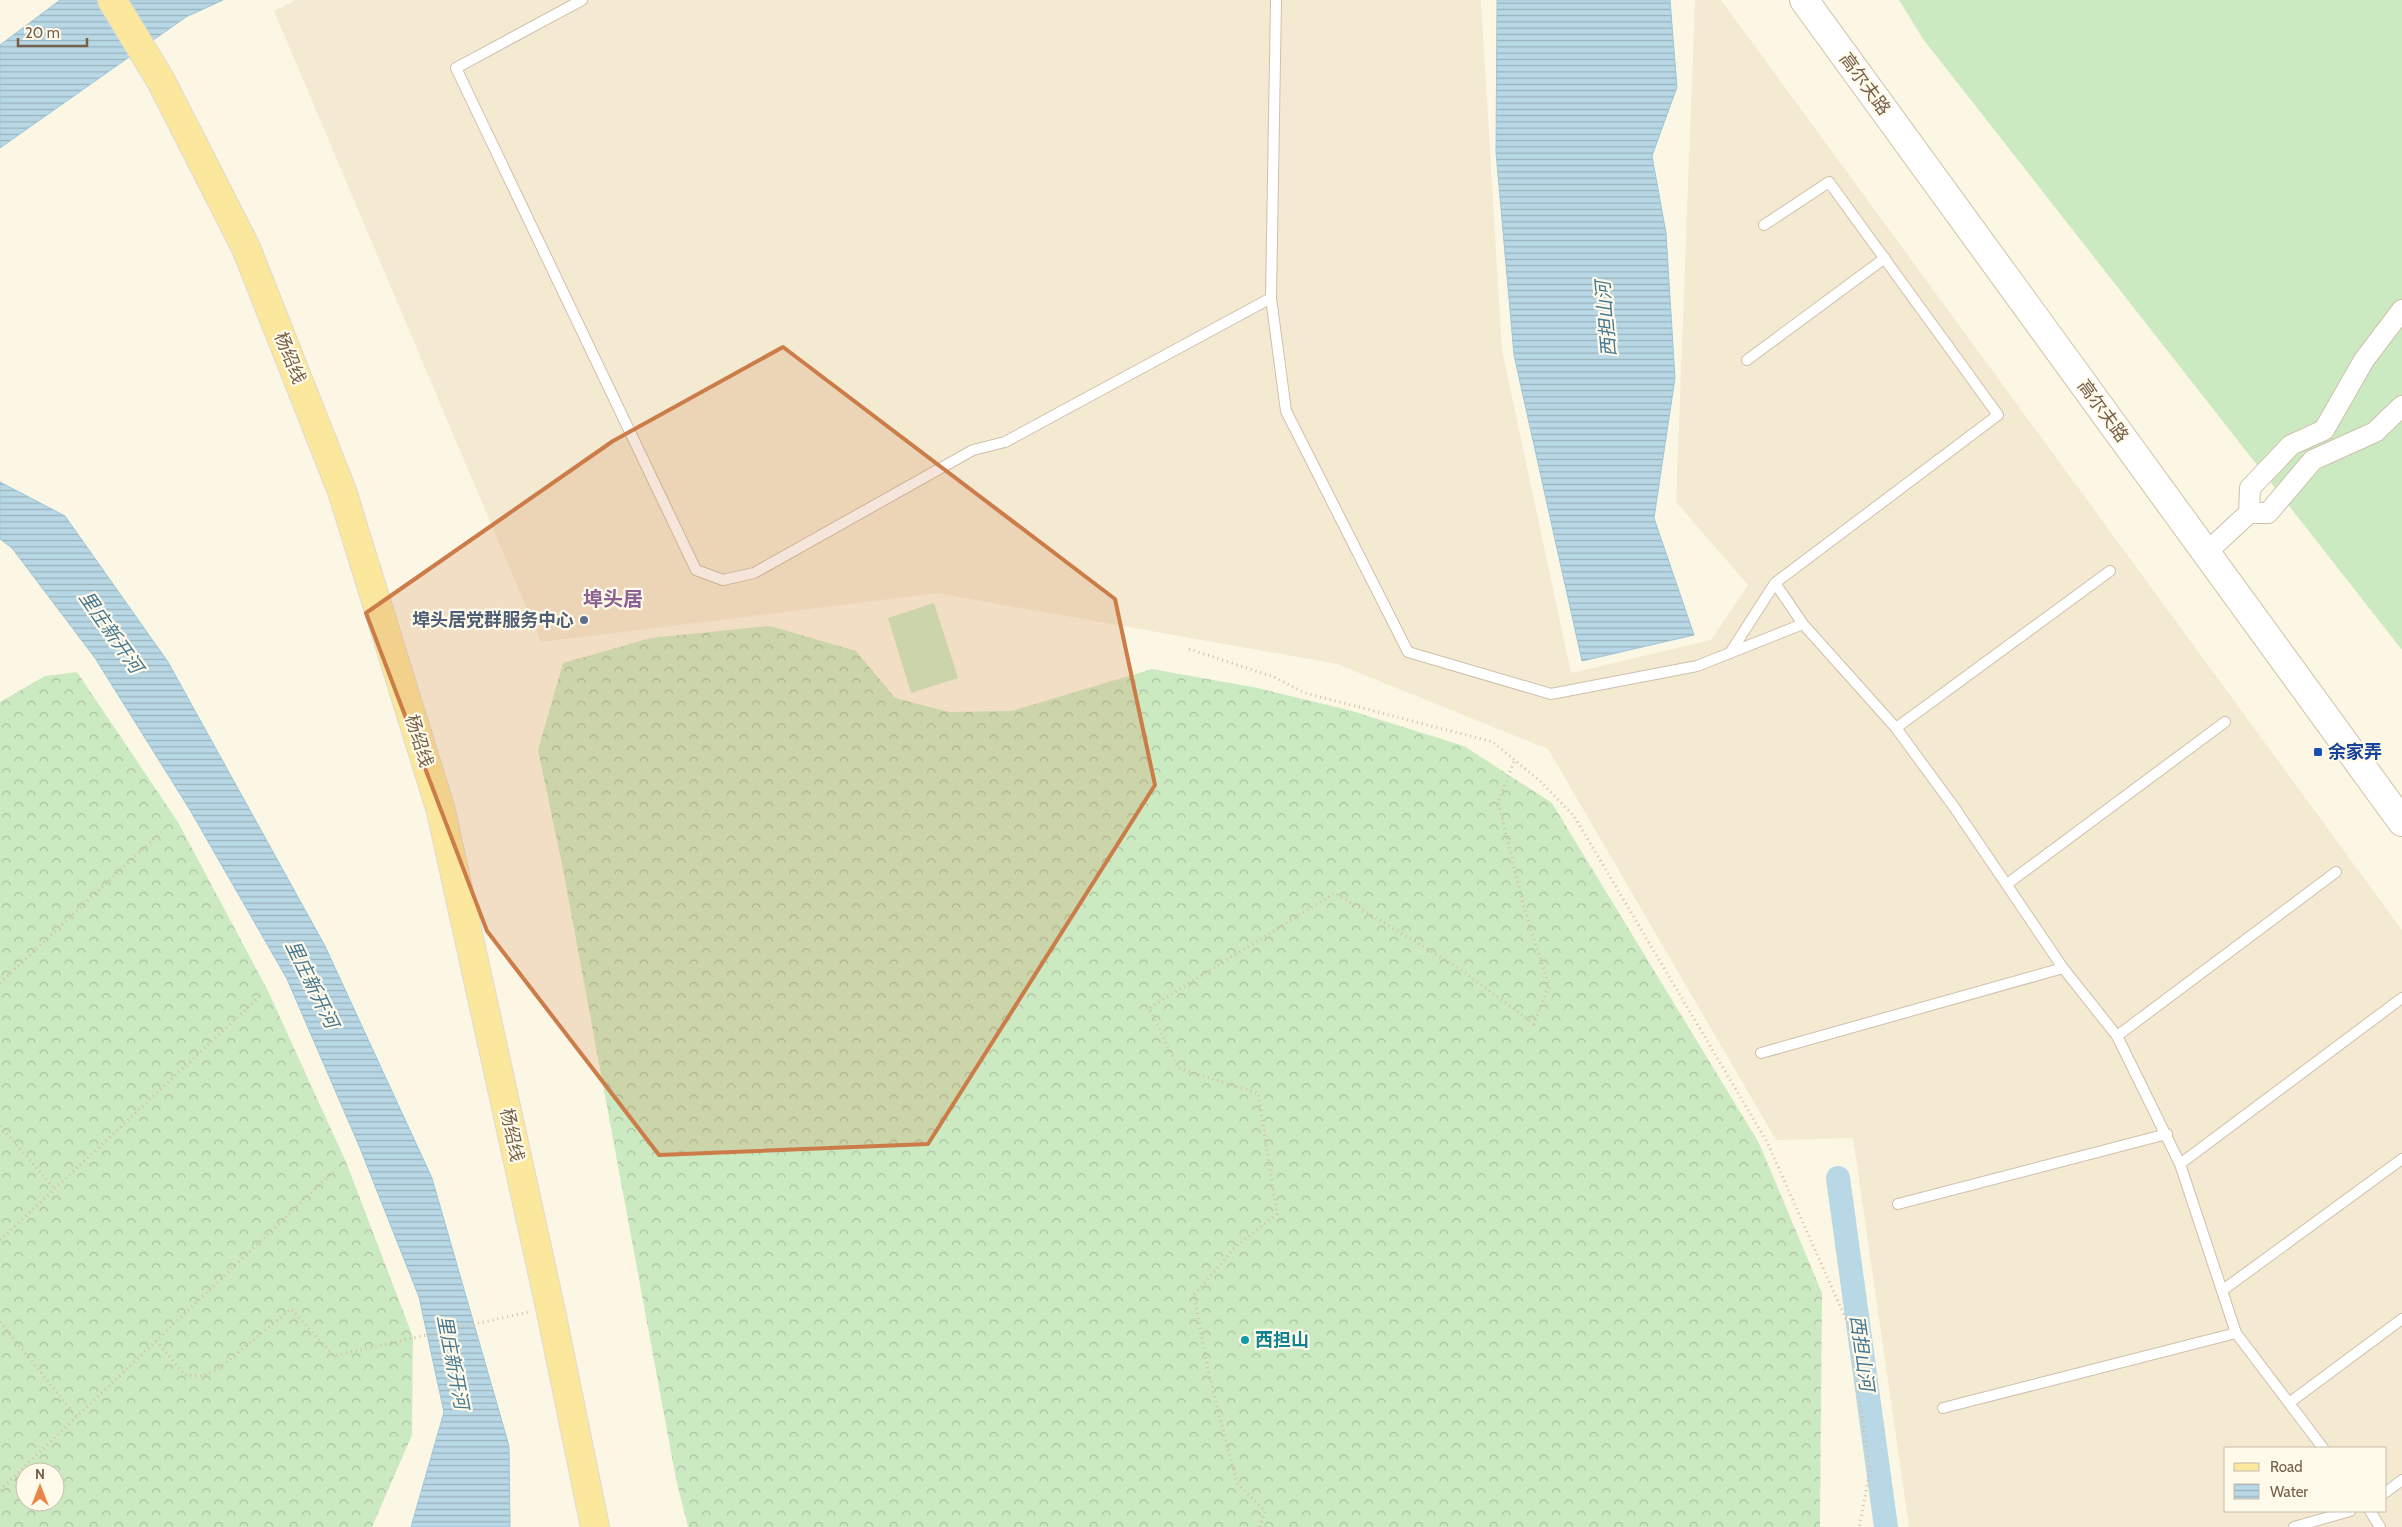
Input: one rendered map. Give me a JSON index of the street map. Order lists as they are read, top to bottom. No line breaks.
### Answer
{"streets":{"main road":["杨绍线"],"street":["高尔夫路"]},"districts":["埠头居"],"water":["西担山河","里庄新开河"],"places":{"other":["埠头居党群服务中心","西担山"],"transit":["余家弄"]},"legend":["Road","Water"],"scale_bar":"20 m","north":"top"}
